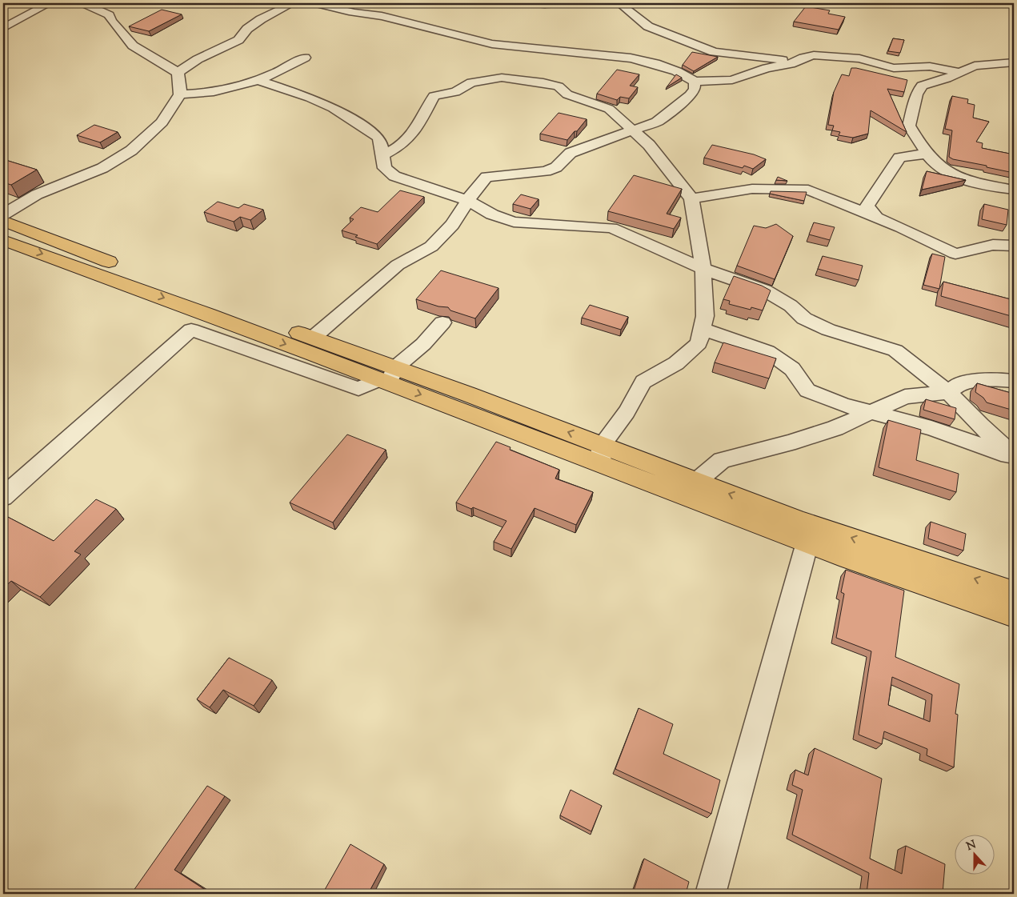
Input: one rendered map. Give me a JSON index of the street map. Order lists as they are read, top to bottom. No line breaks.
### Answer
{"north":"top"}
